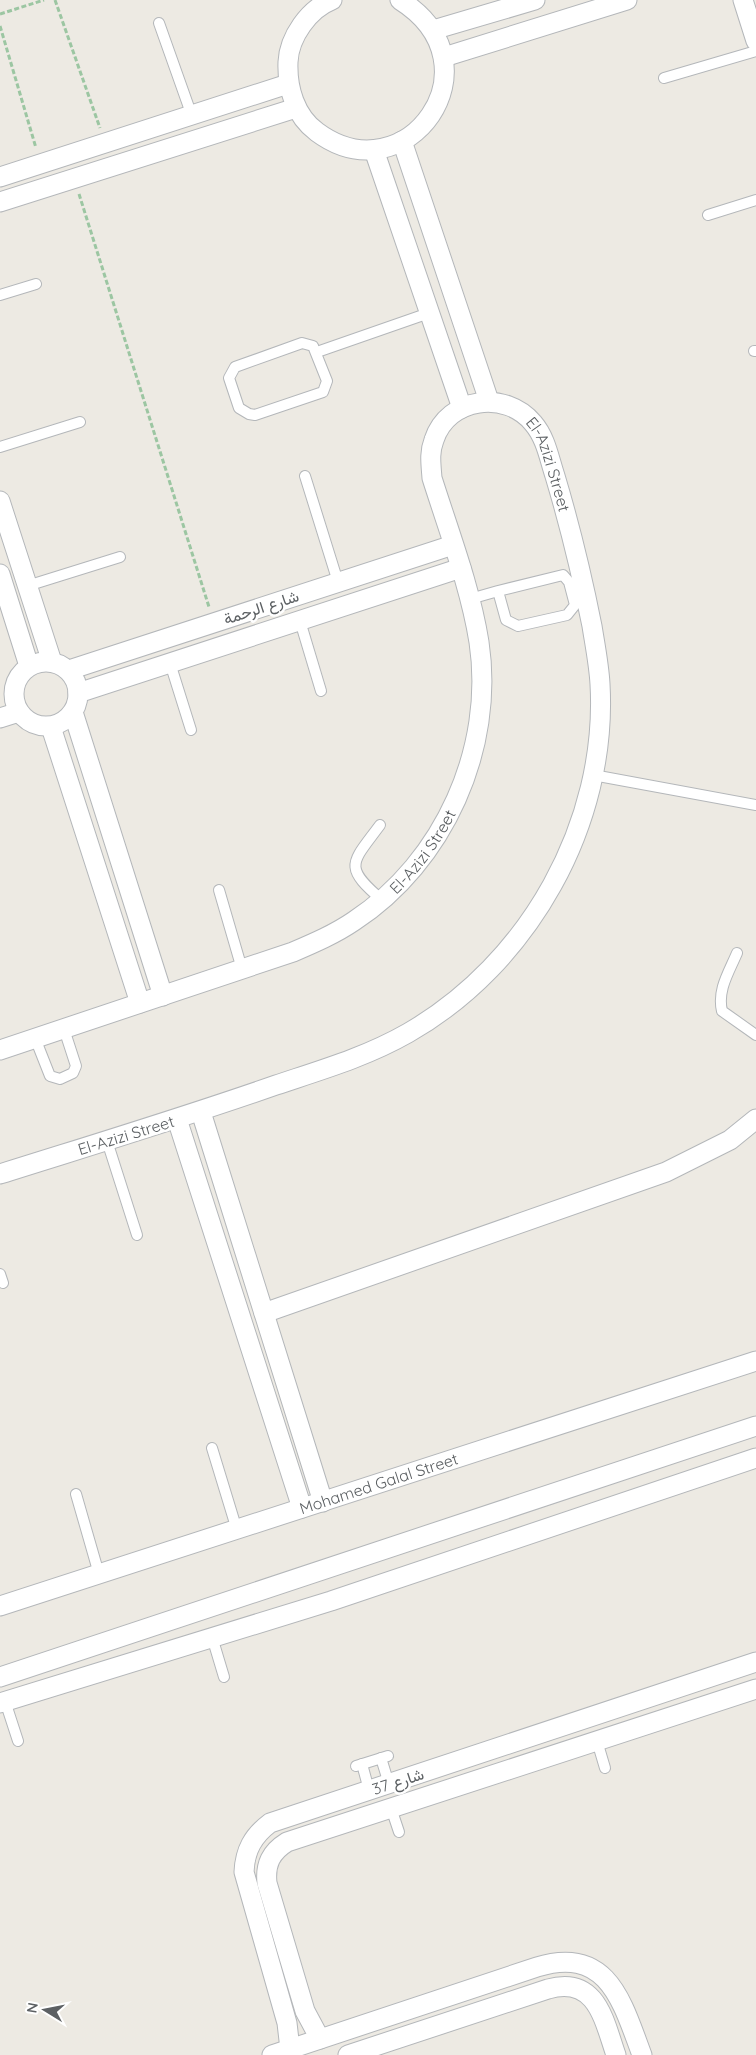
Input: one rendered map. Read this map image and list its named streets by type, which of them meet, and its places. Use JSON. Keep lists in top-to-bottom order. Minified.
{"streets":{"street":["El-Azizi Street","شارع الرحمة","Mohamed Galal Street","شارع 37"]},"crossings":[["El-Azizi Street","شارع الرحمة"]],"north":"left"}
